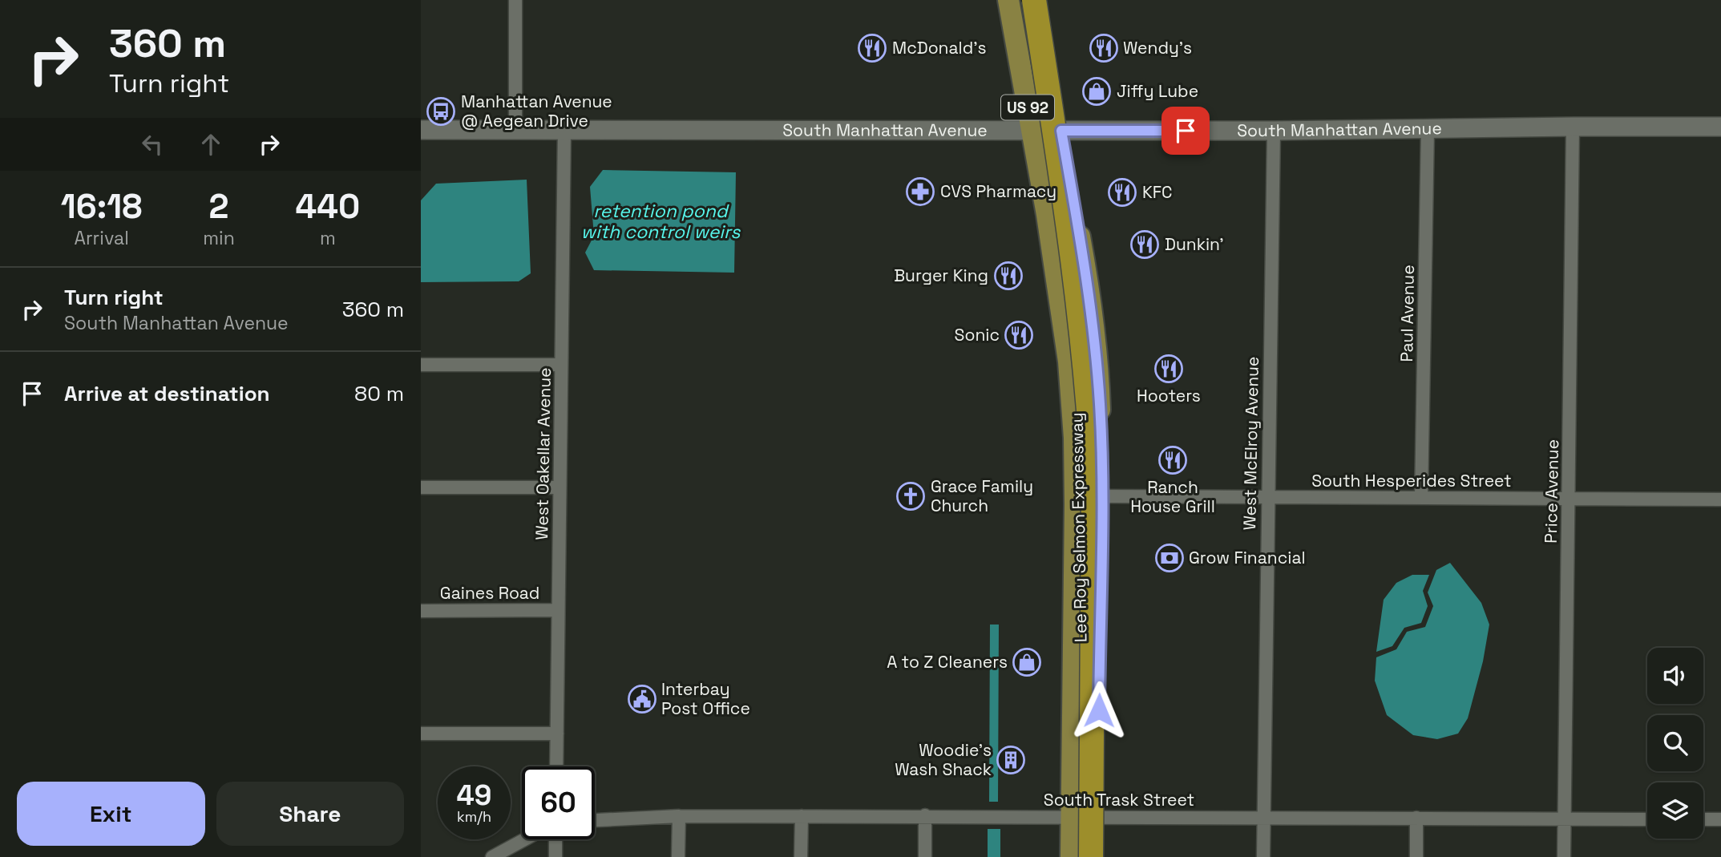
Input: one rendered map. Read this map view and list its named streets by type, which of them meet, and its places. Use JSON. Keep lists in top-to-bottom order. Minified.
{"streets":{"highway":["Lee Roy Selmon Expressway"],"main road":["US 92"],"street":["South Manhattan Avenue","Paul Avenue","West McElroy Avenue","West Oakellar Avenue","South Hesperides Street","Price Avenue","Gaines Road","South Trask Street"]},"crossings":[["US 92","South Manhattan Avenue"],["US 92","South Hesperides Street"],["US 92","Lee Roy Selmon Expressway"],["US 92","South Trask Street"],["South Manhattan Avenue","Paul Avenue"],["South Manhattan Avenue","West McElroy Avenue"],["South Manhattan Avenue","West Oakellar Avenue"],["South Manhattan Avenue","Price Avenue"],["Paul Avenue","South Hesperides Street"],["West McElroy Avenue","South Hesperides Street"],["West McElroy Avenue","South Trask Street"],["West Oakellar Avenue","Gaines Road"],["South Hesperides Street","Price Avenue"],["Price Avenue","South Trask Street"]],"water":["retention pond with control weirs"],"places":{"restaurant":["McDonald's","Wendy's","KFC","Dunkin'","Burger King","Sonic","Hooters","Ranch House Grill"],"shop":["Jiffy Lube","A to Z Cleaners"],"bus stop":["Manhattan Avenue @ Aegean Drive"],"pharmacy":["CVS Pharmacy"],"church":["Grace Family Church"],"bank":["Grow Financial"],"public building":["Interbay Post Office"],"building":["Woodie's Wash Shack"]},"page":{"turn":["360 m","Turn right"],"eta":["16:18","Arrival","2","min","440","m"],"list":[{"name":"Turn right","note":"South Manhattan Avenue","value":"360 m"},{"name":"Arrive at destination","value":"80 m"}],"speed":"49 km/h","limit":"60","buttons":["Exit","Share"]}}
